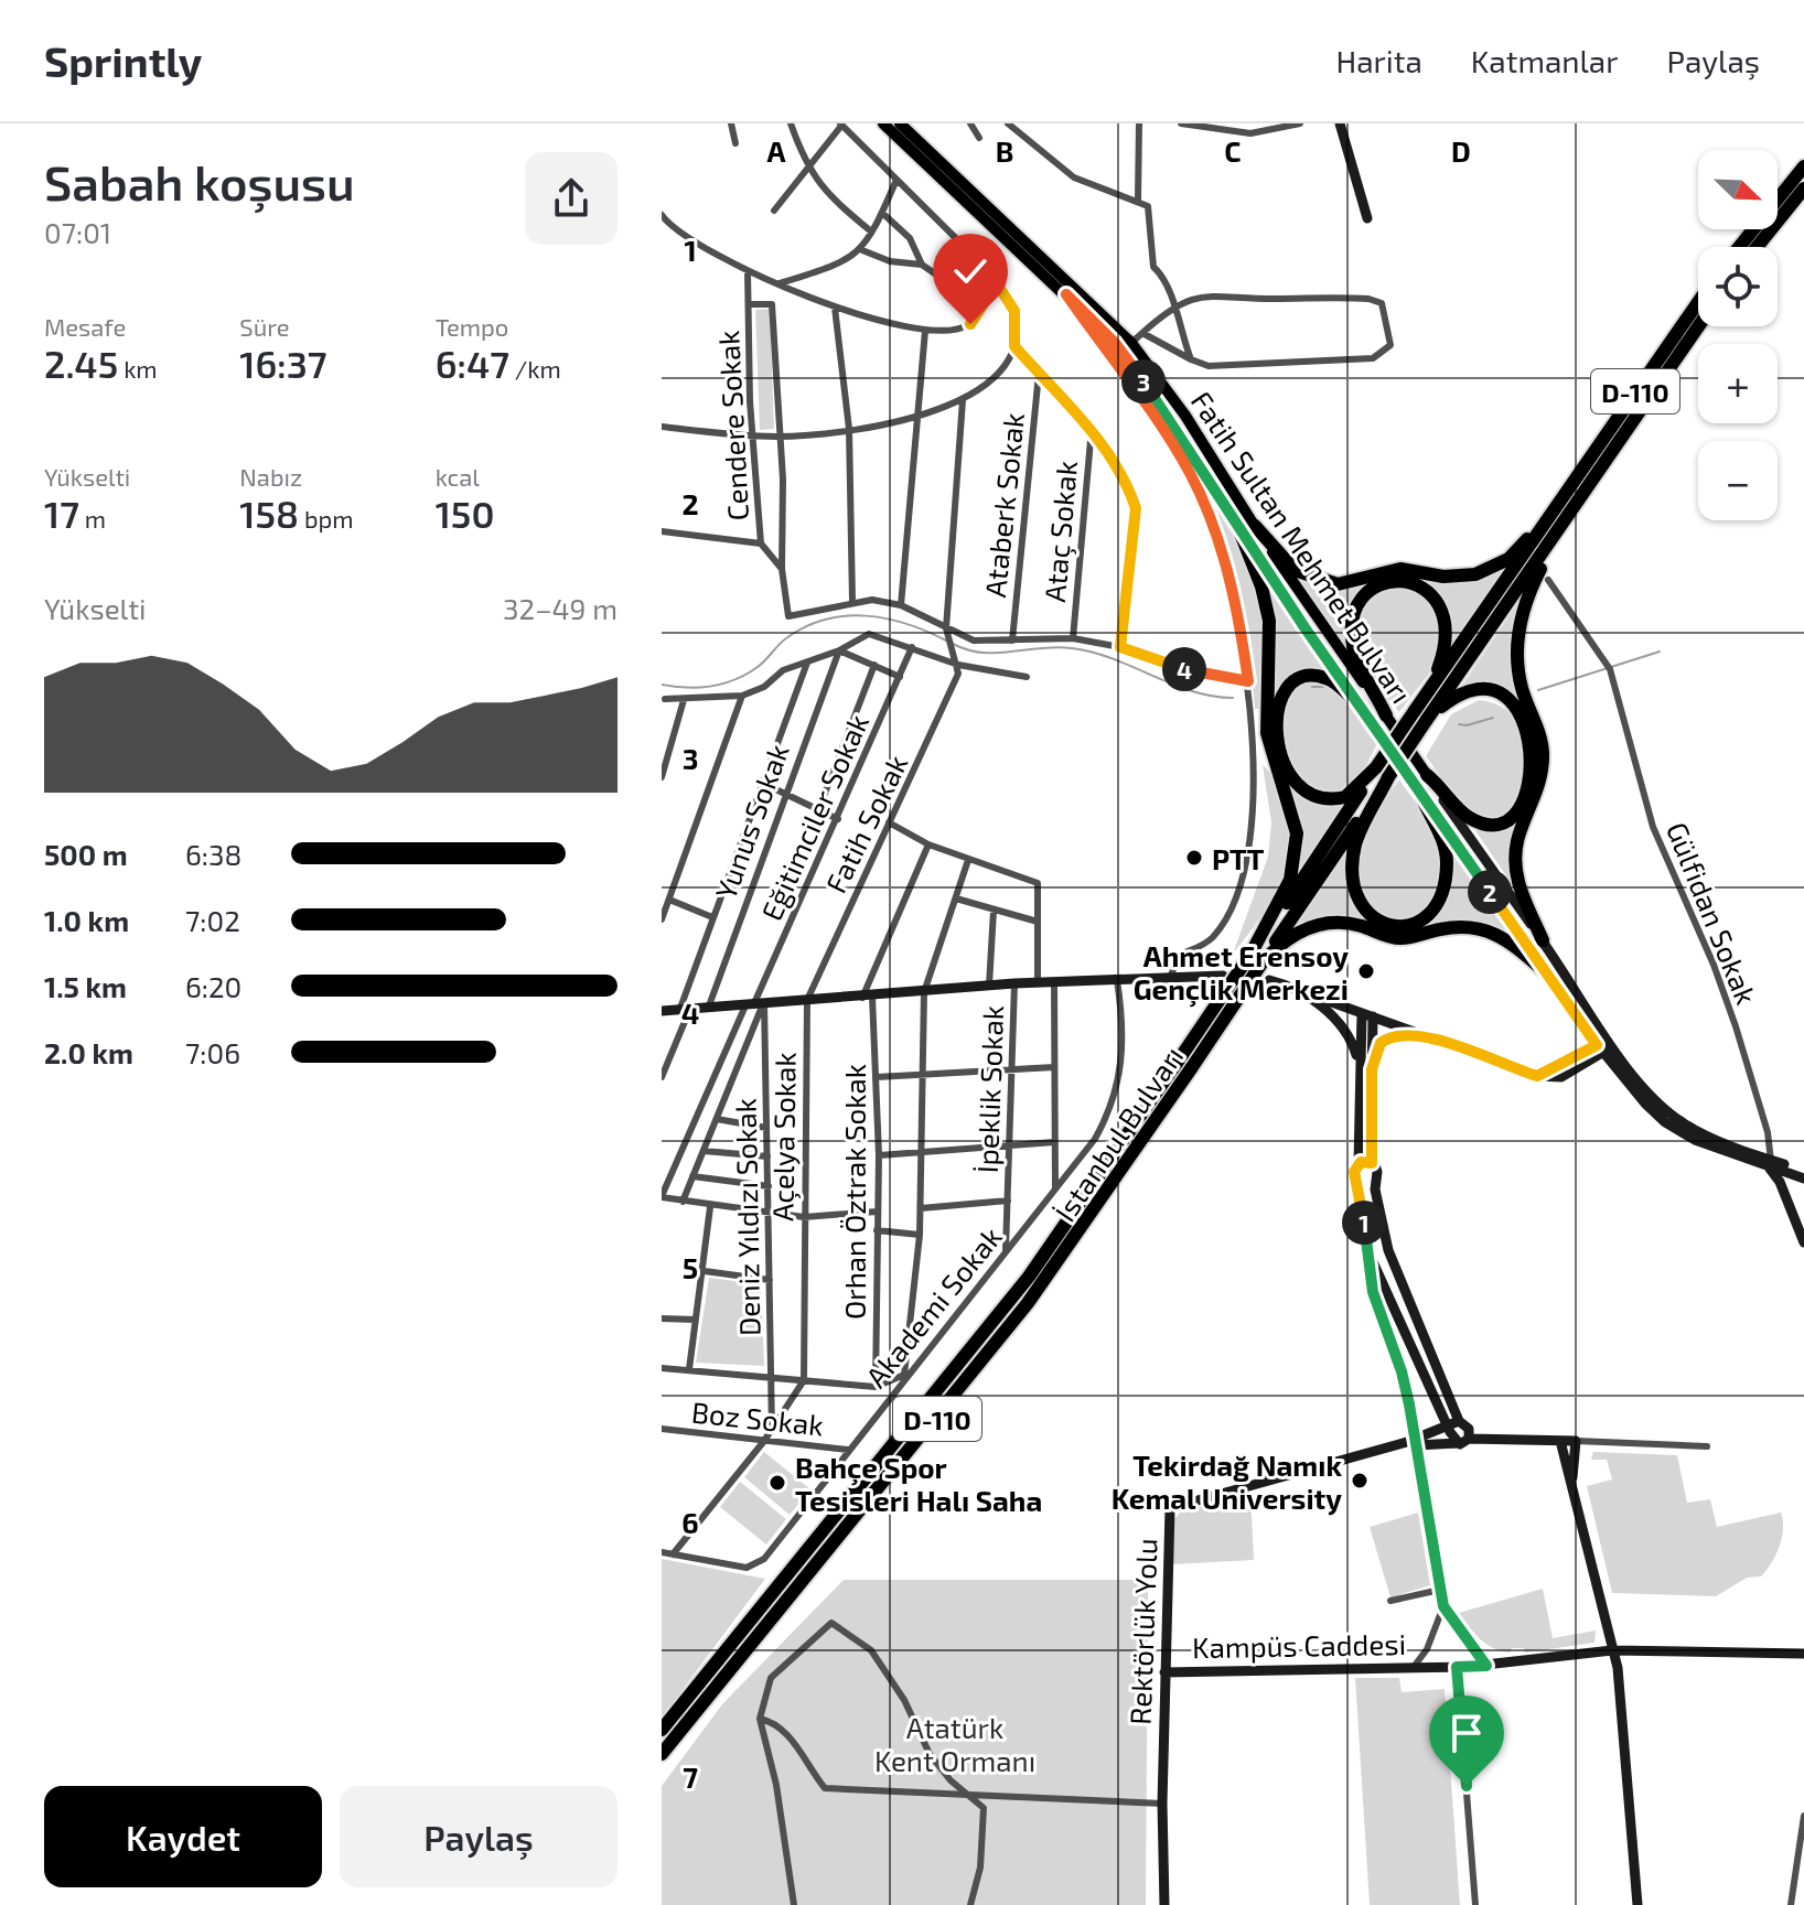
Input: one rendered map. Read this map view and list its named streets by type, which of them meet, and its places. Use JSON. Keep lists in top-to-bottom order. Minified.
{"streets":{"highway":["D-110","İstanbul Bulvarı"],"main road":["Fatih Sultan Mehmet Bulvarı"],"street":["Cendere Sokak","Ataberk Sokak","Ataç Sokak","Eğitimciler Sokak","Yunus Sokak","Fatih Sokak","Gülfidan Sokak","İpeklik Sokak","Açelya Sokak","Orhan Öztrak Sokak","Deniz Yıldızı Sokak","Akademi Sokak","Boz Sokak","Rektörlük Yolu","Kampüs Caddesi"]},"crossings":[["D-110","İstanbul Bulvarı"],["Fatih Sultan Mehmet Bulvarı","Gülfidan Sokak"],["Eğitimciler Sokak","Deniz Yıldızı Sokak"],["Fatih Sokak","Açelya Sokak"],["İpeklik Sokak","Akademi Sokak"],["Akademi Sokak","Boz Sokak"],["Rektörlük Yolu","Kampüs Caddesi"]],"parks":["Atatürk Kent Ormanı"],"places":["PTT","Ahmet Erensoy Gençlik Merkezi","Tekirdağ Namık Kemal University","Bahçe Spor Tesisleri Halı Saha"],"north":"bottom right","page":{"header":"Sprintly","nav":["Harita","Katmanlar","Paylaş"],"heading":["Sabah koşusu","07:01"],"map_buttons":["+","−"],"stats":[["Mesafe","2.45 km"],["Süre","16:37"],["Tempo","6:47 /km"],["Yükselti","17 m"],["Nabız","158 bpm"],["kcal","150"]],"pins":["3","4","2","1"],"chart":["Yükselti","32–49 m"],"list":[{"name":"500 m","note":"6:38"},{"name":"1.0 km","note":"7:02"},{"name":"1.5 km","note":"6:20"},{"name":"2.0 km","note":"7:06"}],"buttons":["Kaydet","Paylaş"]},"grid":{"columns":["A","B","C","D"],"rows":["1","2","3","4","5","6","7"]}}
